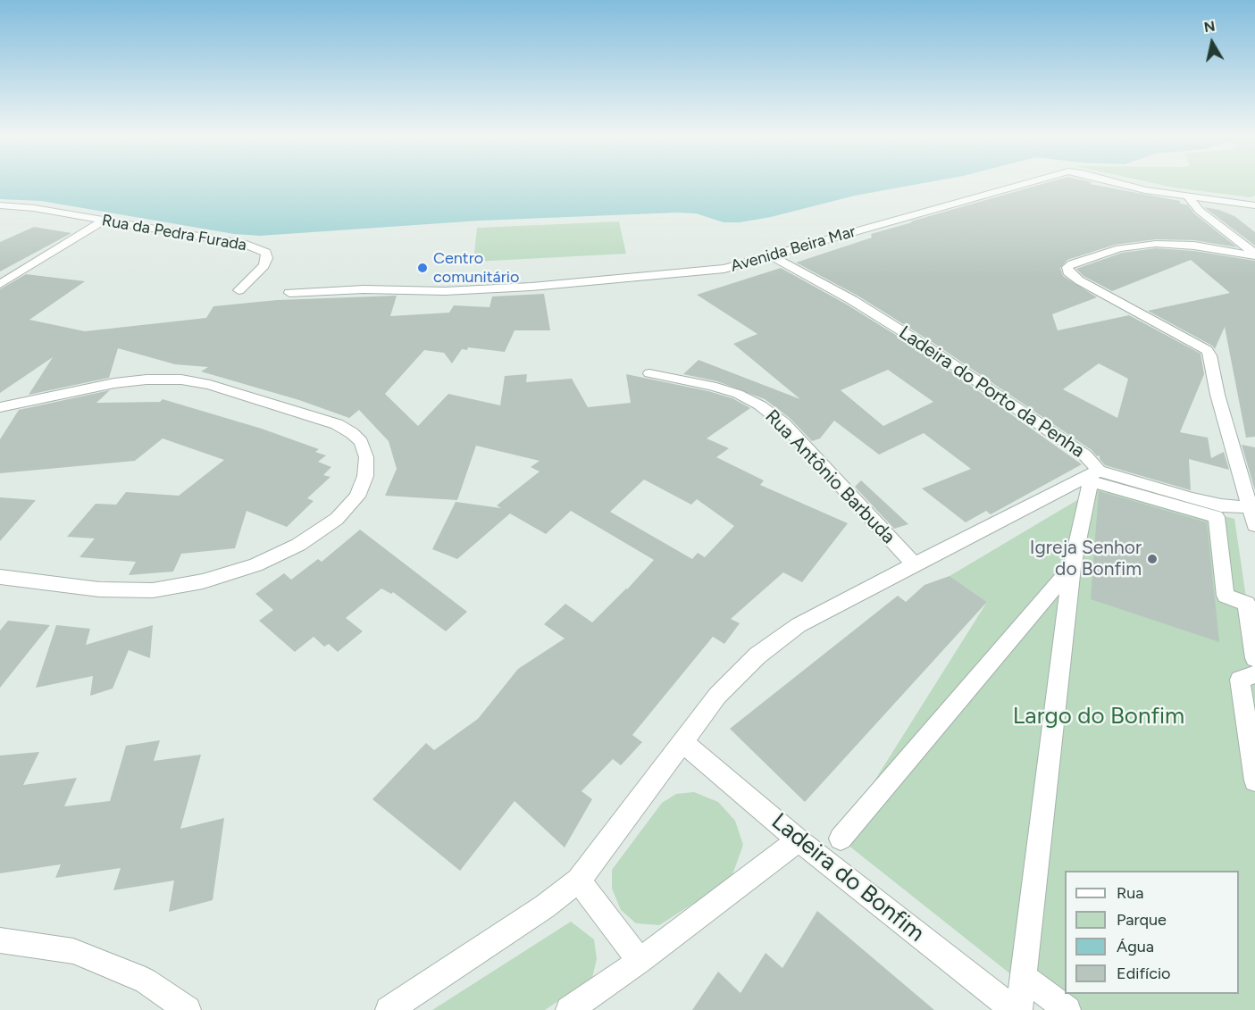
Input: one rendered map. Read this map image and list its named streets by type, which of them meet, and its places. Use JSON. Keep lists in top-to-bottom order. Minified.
{"streets":{"street":["Rua da Pedra Furada","Avenida Beira Mar","Ladeira do Porto da Penha","Rua Antônio Barbuda","Ladeira do Bonfim"]},"crossings":[["Avenida Beira Mar","Ladeira do Porto da Penha"]],"parks":["Largo do Bonfim"],"places":["Centro comunitário","Igreja Senhor do Bonfim"],"legend":["Rua","Parque","Água","Edifício"],"north":"top"}
